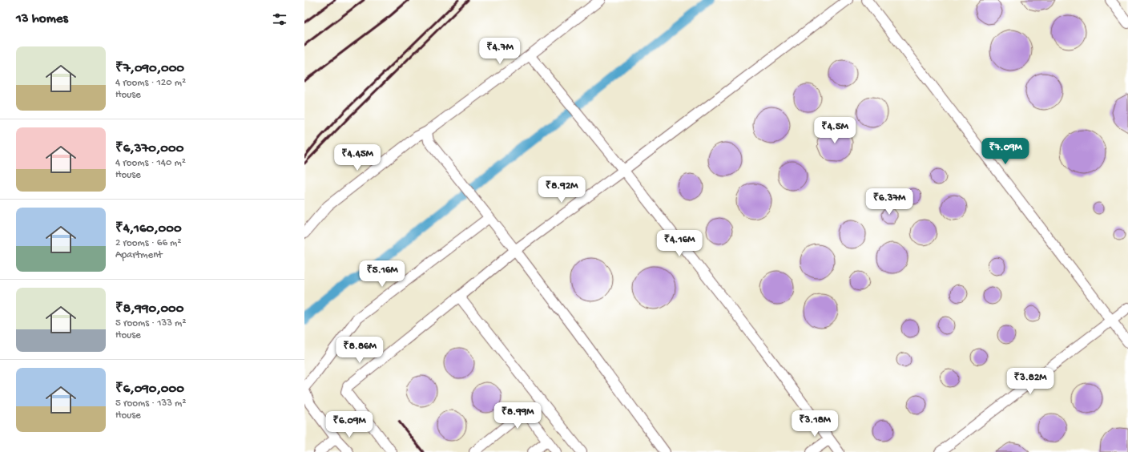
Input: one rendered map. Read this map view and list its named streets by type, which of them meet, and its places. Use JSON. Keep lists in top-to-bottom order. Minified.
{"page":{"heading":"13 homes","price":["₹4.7M","₹4.5M","₹7.09M","₹4.45M","₹8.92M","₹6.37M","₹4.16M","₹5.16M","₹8.86M","₹3.82M","₹8.99M","₹3.18M","₹6.09M"],"list":[{"name":"₹7,090,000","note":"4 rooms · 120 m² · House"},{"name":"₹6,370,000","note":"4 rooms · 140 m² · House"},{"name":"₹4,160,000","note":"2 rooms · 66 m² · Apartment"},{"name":"₹8,990,000","note":"5 rooms · 133 m² · House"},{"name":"₹6,090,000","note":"5 rooms · 133 m² · House"}]}}
